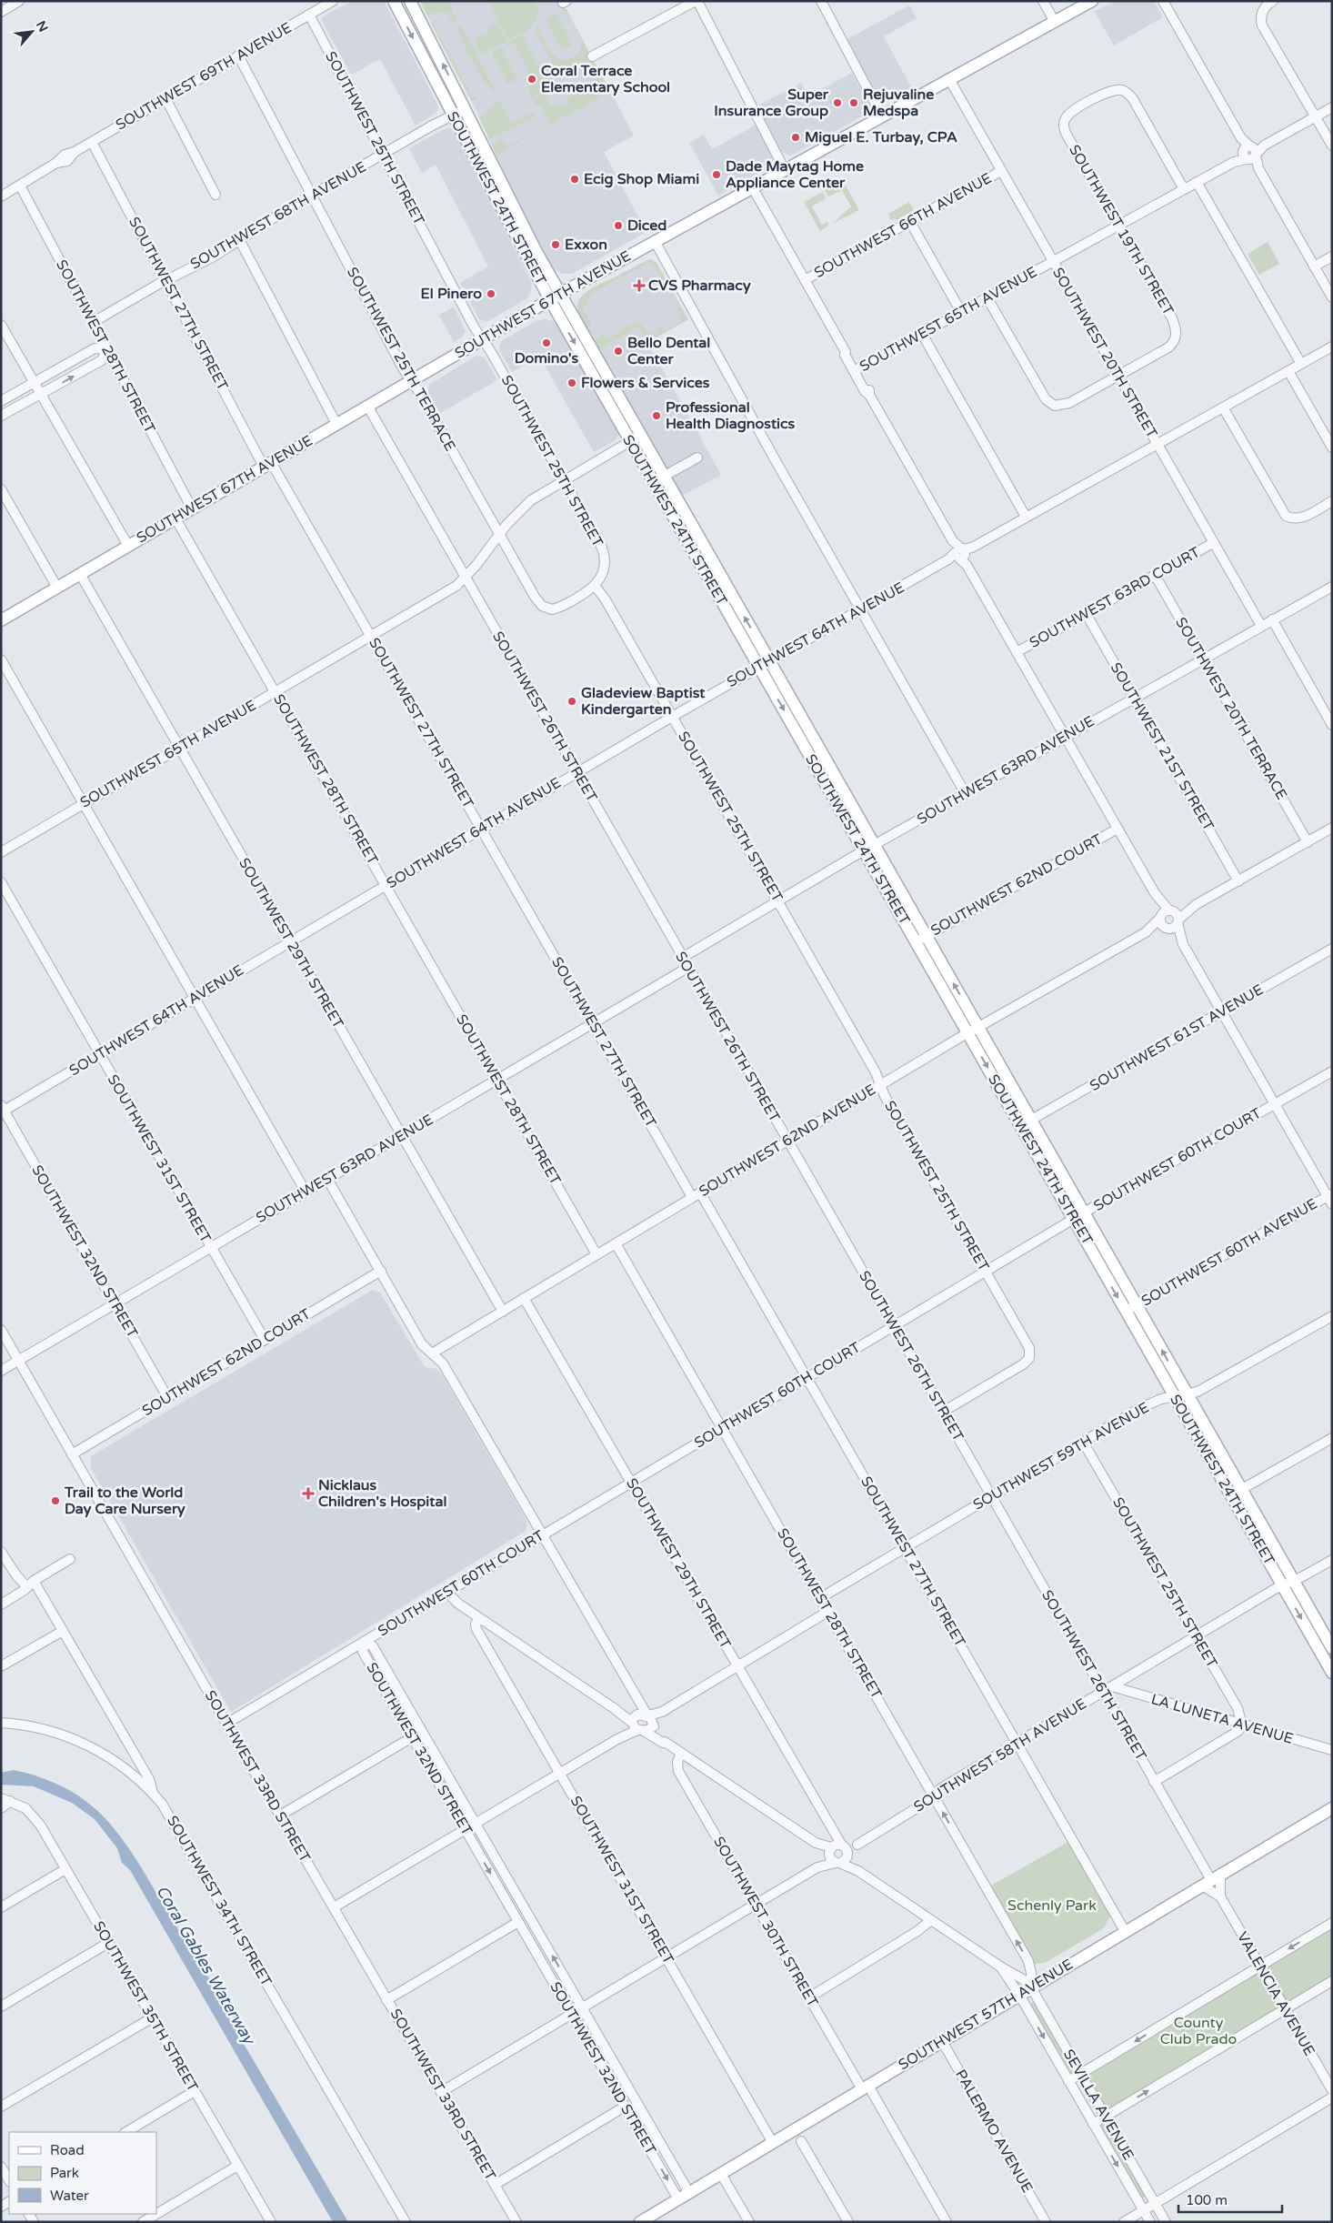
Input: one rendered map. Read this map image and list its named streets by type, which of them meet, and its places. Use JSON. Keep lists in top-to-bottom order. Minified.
{"streets":{"main road":["SOUTHWEST 24TH STREET","SOUTHWEST 67TH AVENUE","SOUTHWEST 57TH AVENUE"],"street":["SOUTHWEST 69TH AVENUE","SOUTHWEST 25TH STREET","SOUTHWEST 68TH AVENUE","SOUTHWEST 66TH AVENUE","SOUTHWEST 19TH STREET","SOUTHWEST 27TH STREET","SOUTHWEST 65TH AVENUE","SOUTHWEST 28TH STREET","SOUTHWEST 20TH STREET","SOUTHWEST 25TH TERRACE","SOUTHWEST 63RD COURT","SOUTHWEST 64TH AVENUE","SOUTHWEST 20TH TERRACE","SOUTHWEST 26TH STREET","SOUTHWEST 21ST STREET","SOUTHWEST 63RD AVENUE","SOUTHWEST 62ND COURT","SOUTHWEST 29TH STREET","SOUTHWEST 61ST AVENUE","SOUTHWEST 62ND AVENUE","SOUTHWEST 31ST STREET","SOUTHWEST 60TH COURT","SOUTHWEST 32ND STREET","SOUTHWEST 60TH AVENUE","SOUTHWEST 59TH AVENUE","LA LUNETA AVENUE","SOUTHWEST 58TH AVENUE","SOUTHWEST 33RD STREET","SOUTHWEST 34TH STREET","SOUTHWEST 30TH STREET","VALENCIA AVENUE","SOUTHWEST 35TH STREET","SEVILLA AVENUE","PALERMO AVENUE"]},"crossings":[["SOUTHWEST 69TH AVENUE","SOUTHWEST 25TH STREET"],["SOUTHWEST 69TH AVENUE","SOUTHWEST 27TH STREET"],["SOUTHWEST 69TH AVENUE","SOUTHWEST 28TH STREET"],["SOUTHWEST 69TH AVENUE","SOUTHWEST 25TH TERRACE"],["SOUTHWEST 25TH STREET","SOUTHWEST 68TH AVENUE"],["SOUTHWEST 25TH STREET","SOUTHWEST 67TH AVENUE"],["SOUTHWEST 25TH STREET","SOUTHWEST 65TH AVENUE"],["SOUTHWEST 25TH STREET","SOUTHWEST 25TH TERRACE"],["SOUTHWEST 25TH STREET","SOUTHWEST 64TH AVENUE"],["SOUTHWEST 25TH STREET","SOUTHWEST 26TH STREET"],["SOUTHWEST 25TH STREET","SOUTHWEST 63RD AVENUE"],["SOUTHWEST 25TH STREET","SOUTHWEST 62ND AVENUE"],["SOUTHWEST 25TH STREET","SOUTHWEST 60TH COURT"],["SOUTHWEST 25TH STREET","SOUTHWEST 59TH AVENUE"],["SOUTHWEST 25TH STREET","LA LUNETA AVENUE"],["SOUTHWEST 25TH STREET","SOUTHWEST 58TH AVENUE"],["SOUTHWEST 24TH STREET","SOUTHWEST 68TH AVENUE"],["SOUTHWEST 24TH STREET","SOUTHWEST 67TH AVENUE"],["SOUTHWEST 24TH STREET","SOUTHWEST 65TH AVENUE"],["SOUTHWEST 24TH STREET","SOUTHWEST 64TH AVENUE"],["SOUTHWEST 24TH STREET","SOUTHWEST 63RD AVENUE"],["SOUTHWEST 24TH STREET","SOUTHWEST 62ND COURT"],["SOUTHWEST 24TH STREET","SOUTHWEST 61ST AVENUE"],["SOUTHWEST 24TH STREET","SOUTHWEST 62ND AVENUE"],["SOUTHWEST 24TH STREET","SOUTHWEST 60TH COURT"],["SOUTHWEST 24TH STREET","SOUTHWEST 60TH AVENUE"],["SOUTHWEST 24TH STREET","SOUTHWEST 59TH AVENUE"],["SOUTHWEST 24TH STREET","SOUTHWEST 58TH AVENUE"],["SOUTHWEST 68TH AVENUE","SOUTHWEST 27TH STREET"],["SOUTHWEST 68TH AVENUE","SOUTHWEST 28TH STREET"],["SOUTHWEST 68TH AVENUE","SOUTHWEST 25TH TERRACE"],["SOUTHWEST 66TH AVENUE","SOUTHWEST 20TH STREET"],["SOUTHWEST 19TH STREET","SOUTHWEST 65TH AVENUE"],["SOUTHWEST 19TH STREET","SOUTHWEST 20TH STREET"],["SOUTHWEST 27TH STREET","SOUTHWEST 67TH AVENUE"],["SOUTHWEST 27TH STREET","SOUTHWEST 65TH AVENUE"],["SOUTHWEST 27TH STREET","SOUTHWEST 64TH AVENUE"],["SOUTHWEST 27TH STREET","SOUTHWEST 63RD AVENUE"],["SOUTHWEST 27TH STREET","SOUTHWEST 62ND AVENUE"],["SOUTHWEST 27TH STREET","SOUTHWEST 60TH COURT"],["SOUTHWEST 27TH STREET","SOUTHWEST 59TH AVENUE"],["SOUTHWEST 27TH STREET","SOUTHWEST 58TH AVENUE"],["SOUTHWEST 27TH STREET","SOUTHWEST 57TH AVENUE"],["SOUTHWEST 67TH AVENUE","SOUTHWEST 28TH STREET"],["SOUTHWEST 67TH AVENUE","SOUTHWEST 20TH STREET"],["SOUTHWEST 67TH AVENUE","SOUTHWEST 25TH TERRACE"],["SOUTHWEST 67TH AVENUE","SOUTHWEST 26TH STREET"],["SOUTHWEST 67TH AVENUE","SOUTHWEST 29TH STREET"],["SOUTHWEST 65TH AVENUE","SOUTHWEST 28TH STREET"],["SOUTHWEST 65TH AVENUE","SOUTHWEST 20TH STREET"],["SOUTHWEST 65TH AVENUE","SOUTHWEST 25TH TERRACE"],["SOUTHWEST 65TH AVENUE","SOUTHWEST 26TH STREET"],["SOUTHWEST 65TH AVENUE","SOUTHWEST 29TH STREET"],["SOUTHWEST 28TH STREET","SOUTHWEST 64TH AVENUE"],["SOUTHWEST 28TH STREET","SOUTHWEST 63RD AVENUE"],["SOUTHWEST 28TH STREET","SOUTHWEST 62ND AVENUE"],["SOUTHWEST 28TH STREET","SOUTHWEST 60TH COURT"],["SOUTHWEST 28TH STREET","SOUTHWEST 59TH AVENUE"],["SOUTHWEST 28TH STREET","SOUTHWEST 58TH AVENUE"],["SOUTHWEST 28TH STREET","SOUTHWEST 57TH AVENUE"],["SOUTHWEST 28TH STREET","SEVILLA AVENUE"],["SOUTHWEST 20TH STREET","SOUTHWEST 63RD COURT"],["SOUTHWEST 20TH STREET","SOUTHWEST 64TH AVENUE"],["SOUTHWEST 20TH STREET","SOUTHWEST 63RD AVENUE"],["SOUTHWEST 63RD COURT","SOUTHWEST 20TH TERRACE"],["SOUTHWEST 63RD COURT","SOUTHWEST 21ST STREET"],["SOUTHWEST 64TH AVENUE","SOUTHWEST 26TH STREET"],["SOUTHWEST 64TH AVENUE","SOUTHWEST 29TH STREET"],["SOUTHWEST 64TH AVENUE","SOUTHWEST 31ST STREET"],["SOUTHWEST 64TH AVENUE","SOUTHWEST 32ND STREET"],["SOUTHWEST 20TH TERRACE","SOUTHWEST 63RD AVENUE"],["SOUTHWEST 20TH TERRACE","SOUTHWEST 62ND AVENUE"],["SOUTHWEST 26TH STREET","SOUTHWEST 63RD AVENUE"],["SOUTHWEST 26TH STREET","SOUTHWEST 62ND AVENUE"],["SOUTHWEST 26TH STREET","SOUTHWEST 60TH COURT"],["SOUTHWEST 26TH STREET","SOUTHWEST 59TH AVENUE"],["SOUTHWEST 26TH STREET","SOUTHWEST 58TH AVENUE"],["SOUTHWEST 26TH STREET","VALENCIA AVENUE"],["SOUTHWEST 26TH STREET","SOUTHWEST 57TH AVENUE"],["SOUTHWEST 21ST STREET","SOUTHWEST 63RD AVENUE"],["SOUTHWEST 21ST STREET","SOUTHWEST 62ND AVENUE"],["SOUTHWEST 63RD AVENUE","SOUTHWEST 29TH STREET"],["SOUTHWEST 63RD AVENUE","SOUTHWEST 31ST STREET"],["SOUTHWEST 63RD AVENUE","SOUTHWEST 32ND STREET"],["SOUTHWEST 63RD AVENUE","SOUTHWEST 33RD STREET"],["SOUTHWEST 62ND COURT","SOUTHWEST 31ST STREET"],["SOUTHWEST 62ND COURT","SOUTHWEST 32ND STREET"],["SOUTHWEST 62ND COURT","SOUTHWEST 33RD STREET"],["SOUTHWEST 29TH STREET","SOUTHWEST 62ND AVENUE"],["SOUTHWEST 29TH STREET","SOUTHWEST 60TH COURT"],["SOUTHWEST 29TH STREET","SOUTHWEST 58TH AVENUE"],["SOUTHWEST 31ST STREET","SOUTHWEST 57TH AVENUE"],["SOUTHWEST 60TH COURT","SOUTHWEST 32ND STREET"],["SOUTHWEST 60TH COURT","SOUTHWEST 33RD STREET"],["SOUTHWEST 32ND STREET","SOUTHWEST 57TH AVENUE"],["LA LUNETA AVENUE","SOUTHWEST 58TH AVENUE"],["SOUTHWEST 30TH STREET","SOUTHWEST 57TH AVENUE"],["VALENCIA AVENUE","SOUTHWEST 57TH AVENUE"],["SOUTHWEST 57TH AVENUE","SEVILLA AVENUE"],["SOUTHWEST 57TH AVENUE","PALERMO AVENUE"]],"water":["Coral Gables Waterway"],"parks":["Schenly Park","County Club Prado"],"places":{"other":["Coral Terrace Elementary School","Super Insurance Group","Rejuvaline Medspa","Miguel E. Turbay, CPA","Dade Maytag Home Appliance Center","Ecig Shop Miami","Diced","Exxon","El Pinero","Domino's","Bello Dental Center","Flowers & Services","Professional Health Diagnostics","Gladeview Baptist Kindergarten","Trail to the World Day Care Nursery"],"health":["CVS Pharmacy","Nicklaus Children's Hospital"]},"legend":["Road","Park","Water"],"scale_bar":"100 m","north":"top right"}
